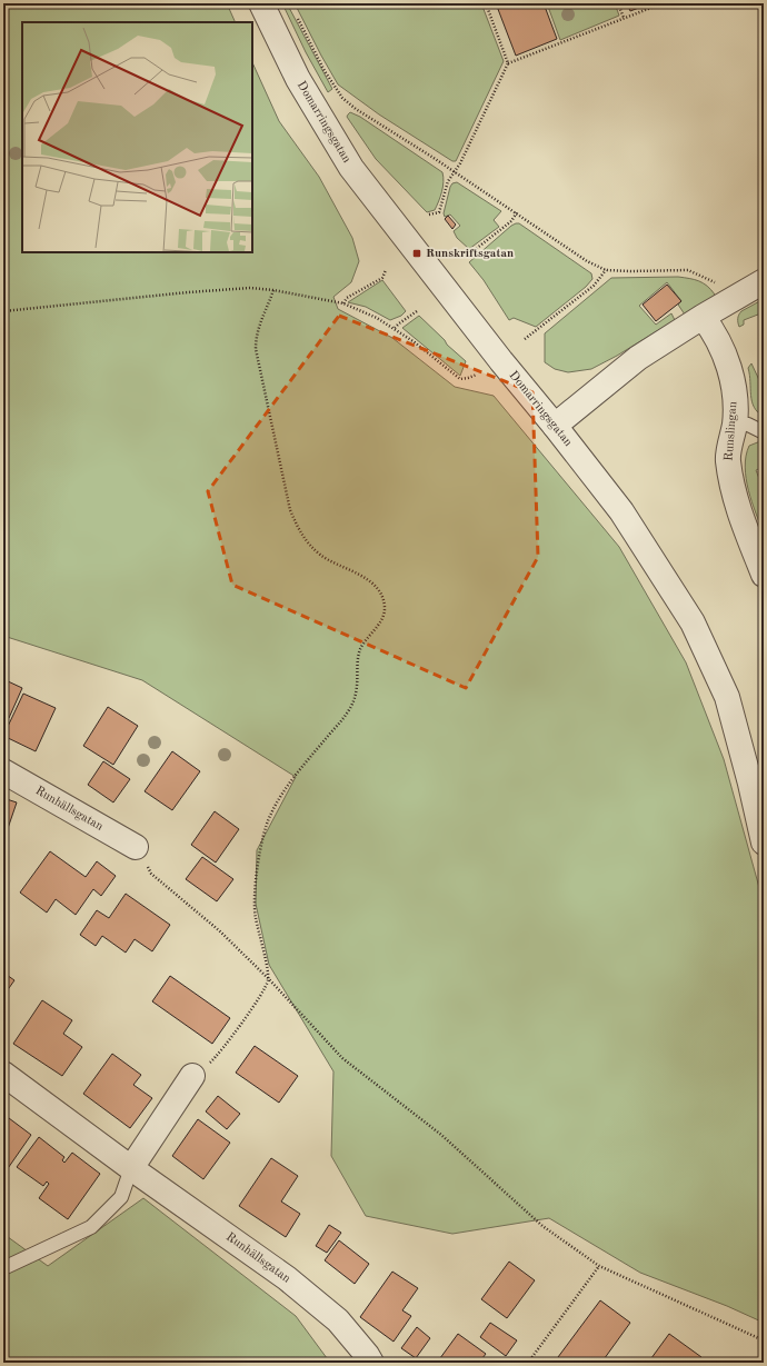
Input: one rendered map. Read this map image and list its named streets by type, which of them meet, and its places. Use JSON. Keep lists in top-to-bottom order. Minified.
{"streets":{"street":["Domarringsgatan","Runslingan","Runhällsgatan"]},"places":{"transit":["Runskriftsgatan"]}}
